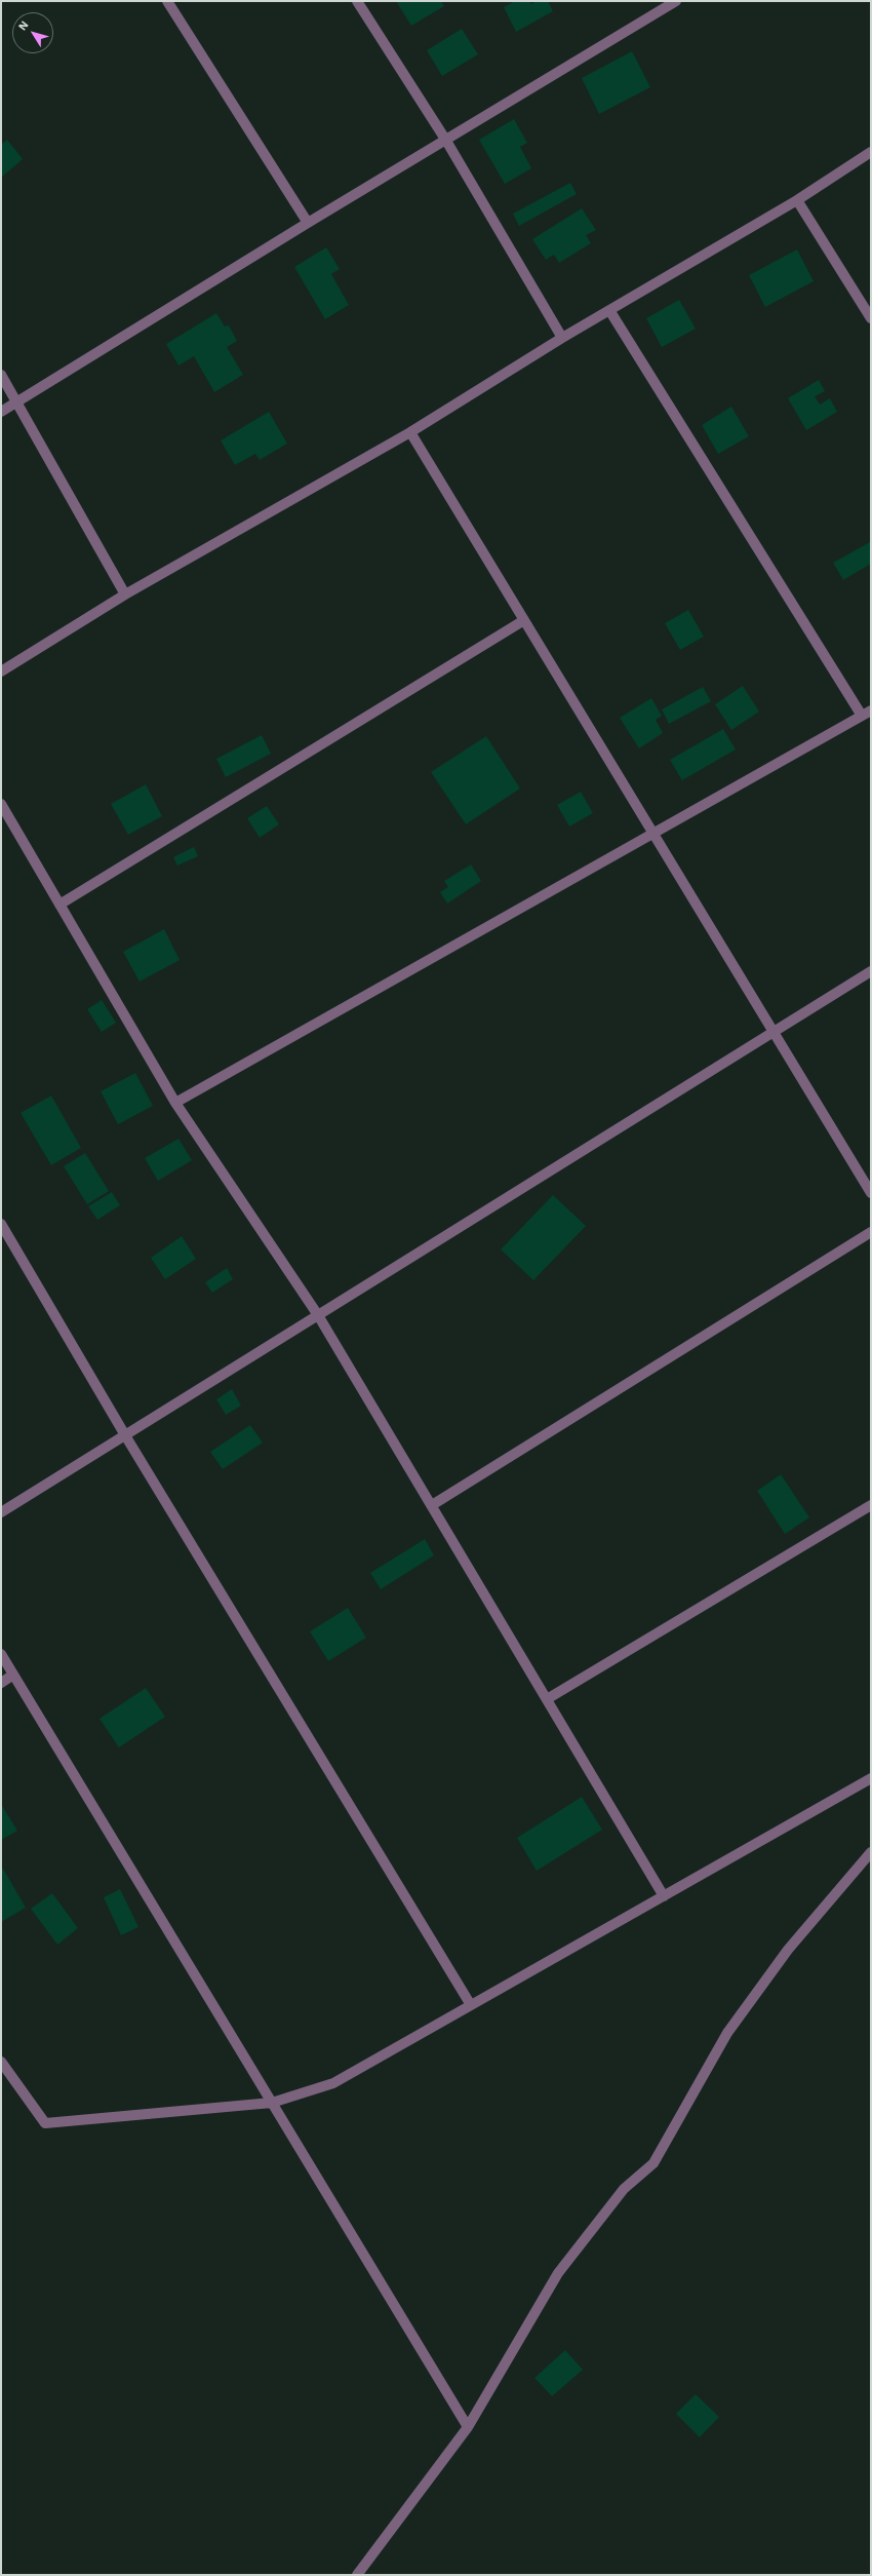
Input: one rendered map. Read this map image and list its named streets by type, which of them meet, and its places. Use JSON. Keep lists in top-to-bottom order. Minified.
{"north":"top left"}
